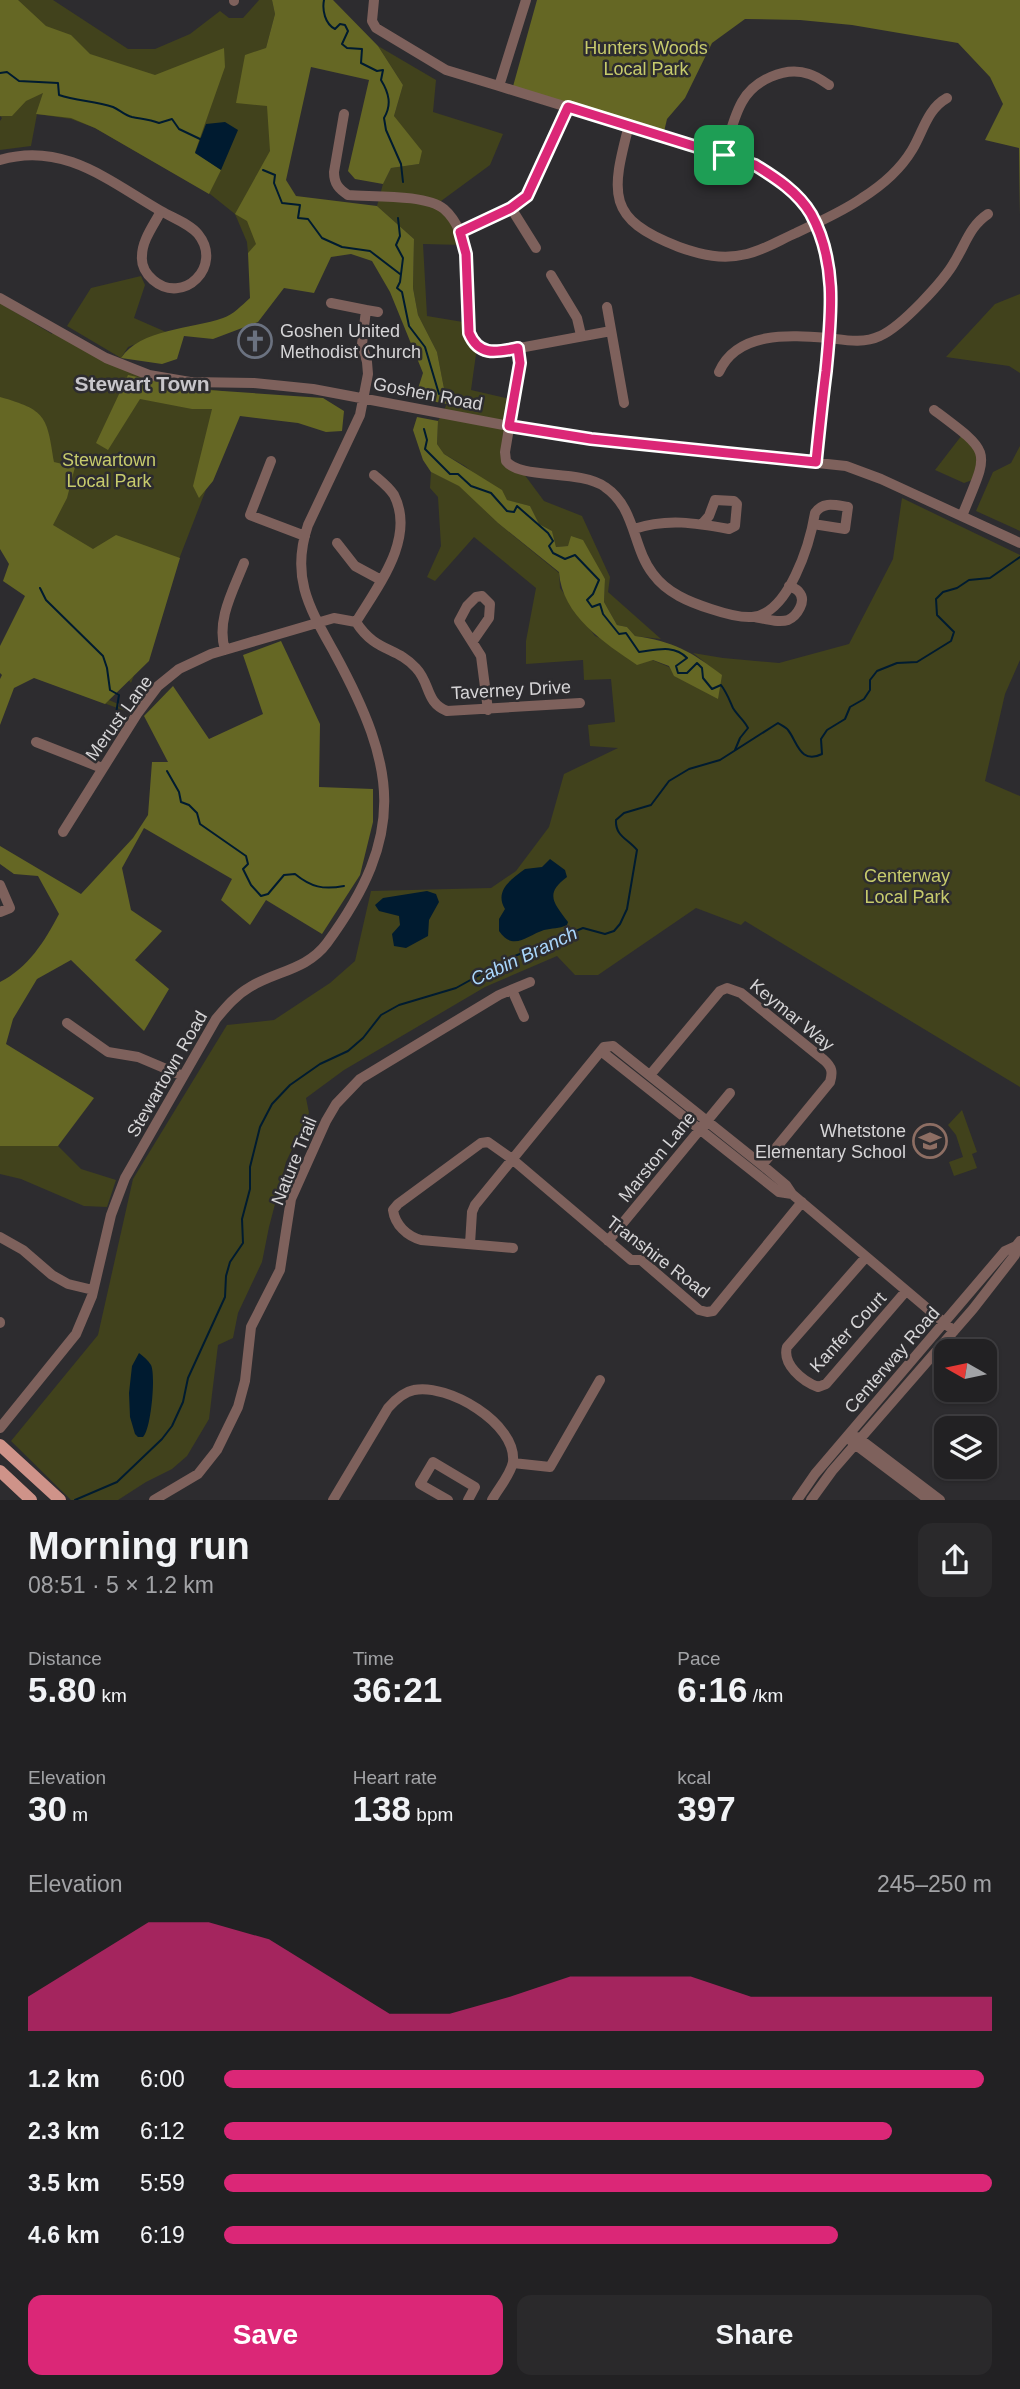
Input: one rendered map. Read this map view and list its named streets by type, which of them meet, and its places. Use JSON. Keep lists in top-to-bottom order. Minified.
{"streets":{"street":["Goshen Road","Taverney Drive","Merust Lane","Keymar Way","Stewartown Road","Marston Lane","Nature Trail","Transhire Road","Kanfer Court","Centerway Road"]},"crossings":[["Goshen Road","Stewartown Road"],["Merust Lane","Stewartown Road"],["Marston Lane","Transhire Road"]],"districts":["Stewart Town"],"water":["Cabin Branch"],"parks":["Hunters Woods Local Park","Stewartown Local Park","Centerway Local Park"],"places":{"church":["Goshen United Methodist Church"],"school or university":["Whetstone Elementary School"]},"north":"left","page":{"heading":["Morning run","08:51 · 5 × 1.2 km"],"stats":[["Distance","5.80 km"],["Time","36:21"],["Pace","6:16 /km"],["Elevation","30 m"],["Heart rate","138 bpm"],["kcal","397"]],"chart":["Elevation","245–250 m"],"list":[{"name":"1.2 km","note":"6:00"},{"name":"2.3 km","note":"6:12"},{"name":"3.5 km","note":"5:59"},{"name":"4.6 km","note":"6:19"}],"buttons":["Save","Share"]}}
